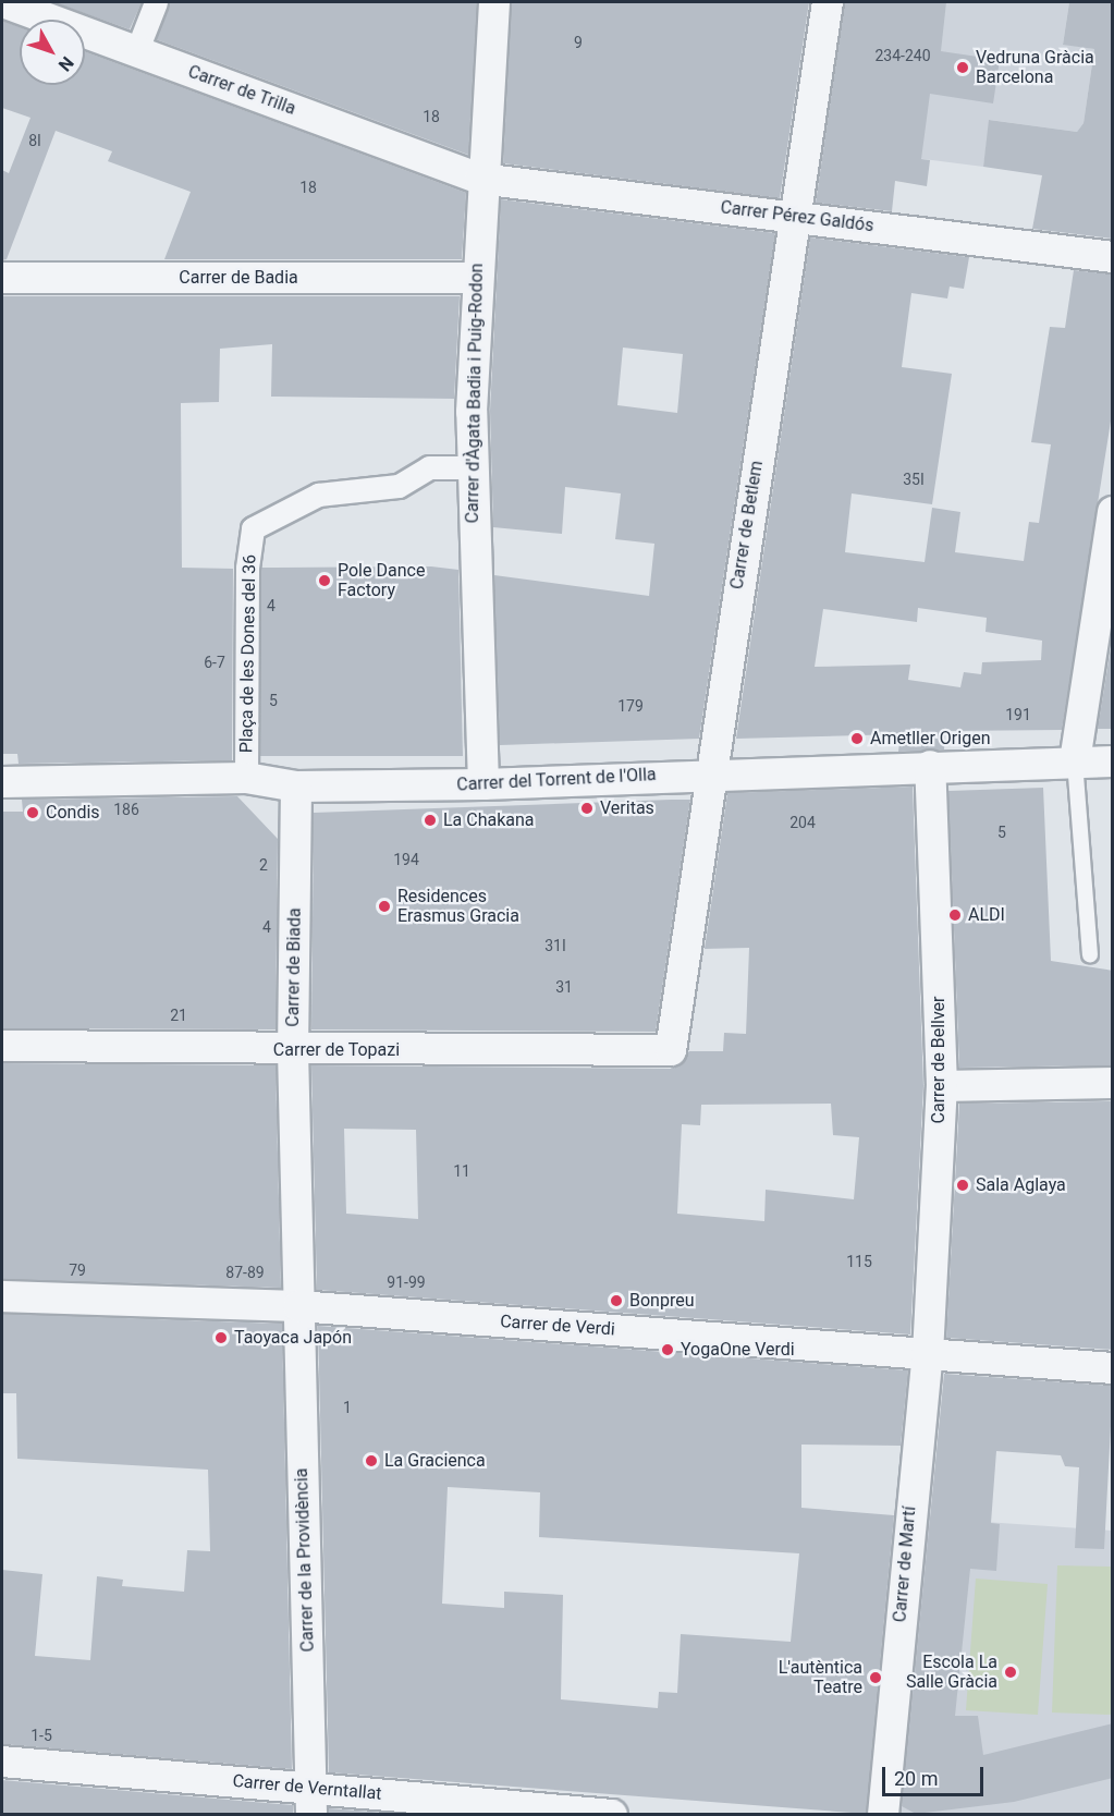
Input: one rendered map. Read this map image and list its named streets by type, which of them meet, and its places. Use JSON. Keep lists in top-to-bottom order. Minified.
{"streets":{"street":["Carrer de Trilla","Carrer Pérez Galdós","Carrer de Badia","Carrer d'Àgata Badia i Puig-Rodon","Carrer de Betlem","Plaça de les Dones del 36","Carrer del Torrent de l'Olla","Carrer de Biada","Carrer de Topazi","Carrer de Bellver","Carrer de Verdi","Carrer de la Providència","Carrer de Martí","Carrer de Verntallat"]},"crossings":[["Carrer de Trilla","Carrer Pérez Galdós"],["Carrer de Trilla","Carrer d'Àgata Badia i Puig-Rodon"],["Carrer Pérez Galdós","Carrer d'Àgata Badia i Puig-Rodon"],["Carrer Pérez Galdós","Carrer de Betlem"],["Carrer de Badia","Carrer d'Àgata Badia i Puig-Rodon"],["Carrer d'Àgata Badia i Puig-Rodon","Plaça de les Dones del 36"],["Carrer d'Àgata Badia i Puig-Rodon","Carrer del Torrent de l'Olla"],["Carrer de Betlem","Carrer del Torrent de l'Olla"],["Carrer de Betlem","Carrer de Topazi"],["Plaça de les Dones del 36","Carrer del Torrent de l'Olla"],["Carrer del Torrent de l'Olla","Carrer de Biada"],["Carrer del Torrent de l'Olla","Carrer de Bellver"],["Carrer de Biada","Carrer de Topazi"],["Carrer de Biada","Carrer de Verdi"],["Carrer de Biada","Carrer de la Providència"],["Carrer de Bellver","Carrer de Verdi"],["Carrer de Bellver","Carrer de Martí"],["Carrer de Verdi","Carrer de la Providència"],["Carrer de Verdi","Carrer de Martí"],["Carrer de la Providència","Carrer de Verntallat"]],"places":["Vedruna Gràcia Barcelona","Pole Dance Factory","Ametller Origen","Veritas","Condis","La Chakana","Residences Erasmus Gracia","ALDI","Sala Aglaya","Bonpreu","Taoyaca Japón","YogaOne Verdi","La Gracienca","Escola La Salle Gràcia","L'autèntica Teatre"],"house_numbers":["9","234-240","18","8I","18","35I","4","6-7","5","179","191","186","204","5","194","2","4","31I","31","21","11","115","79","87-89","91-99","1","1-5"],"scale_bar":"20 m","north":"bottom right"}
